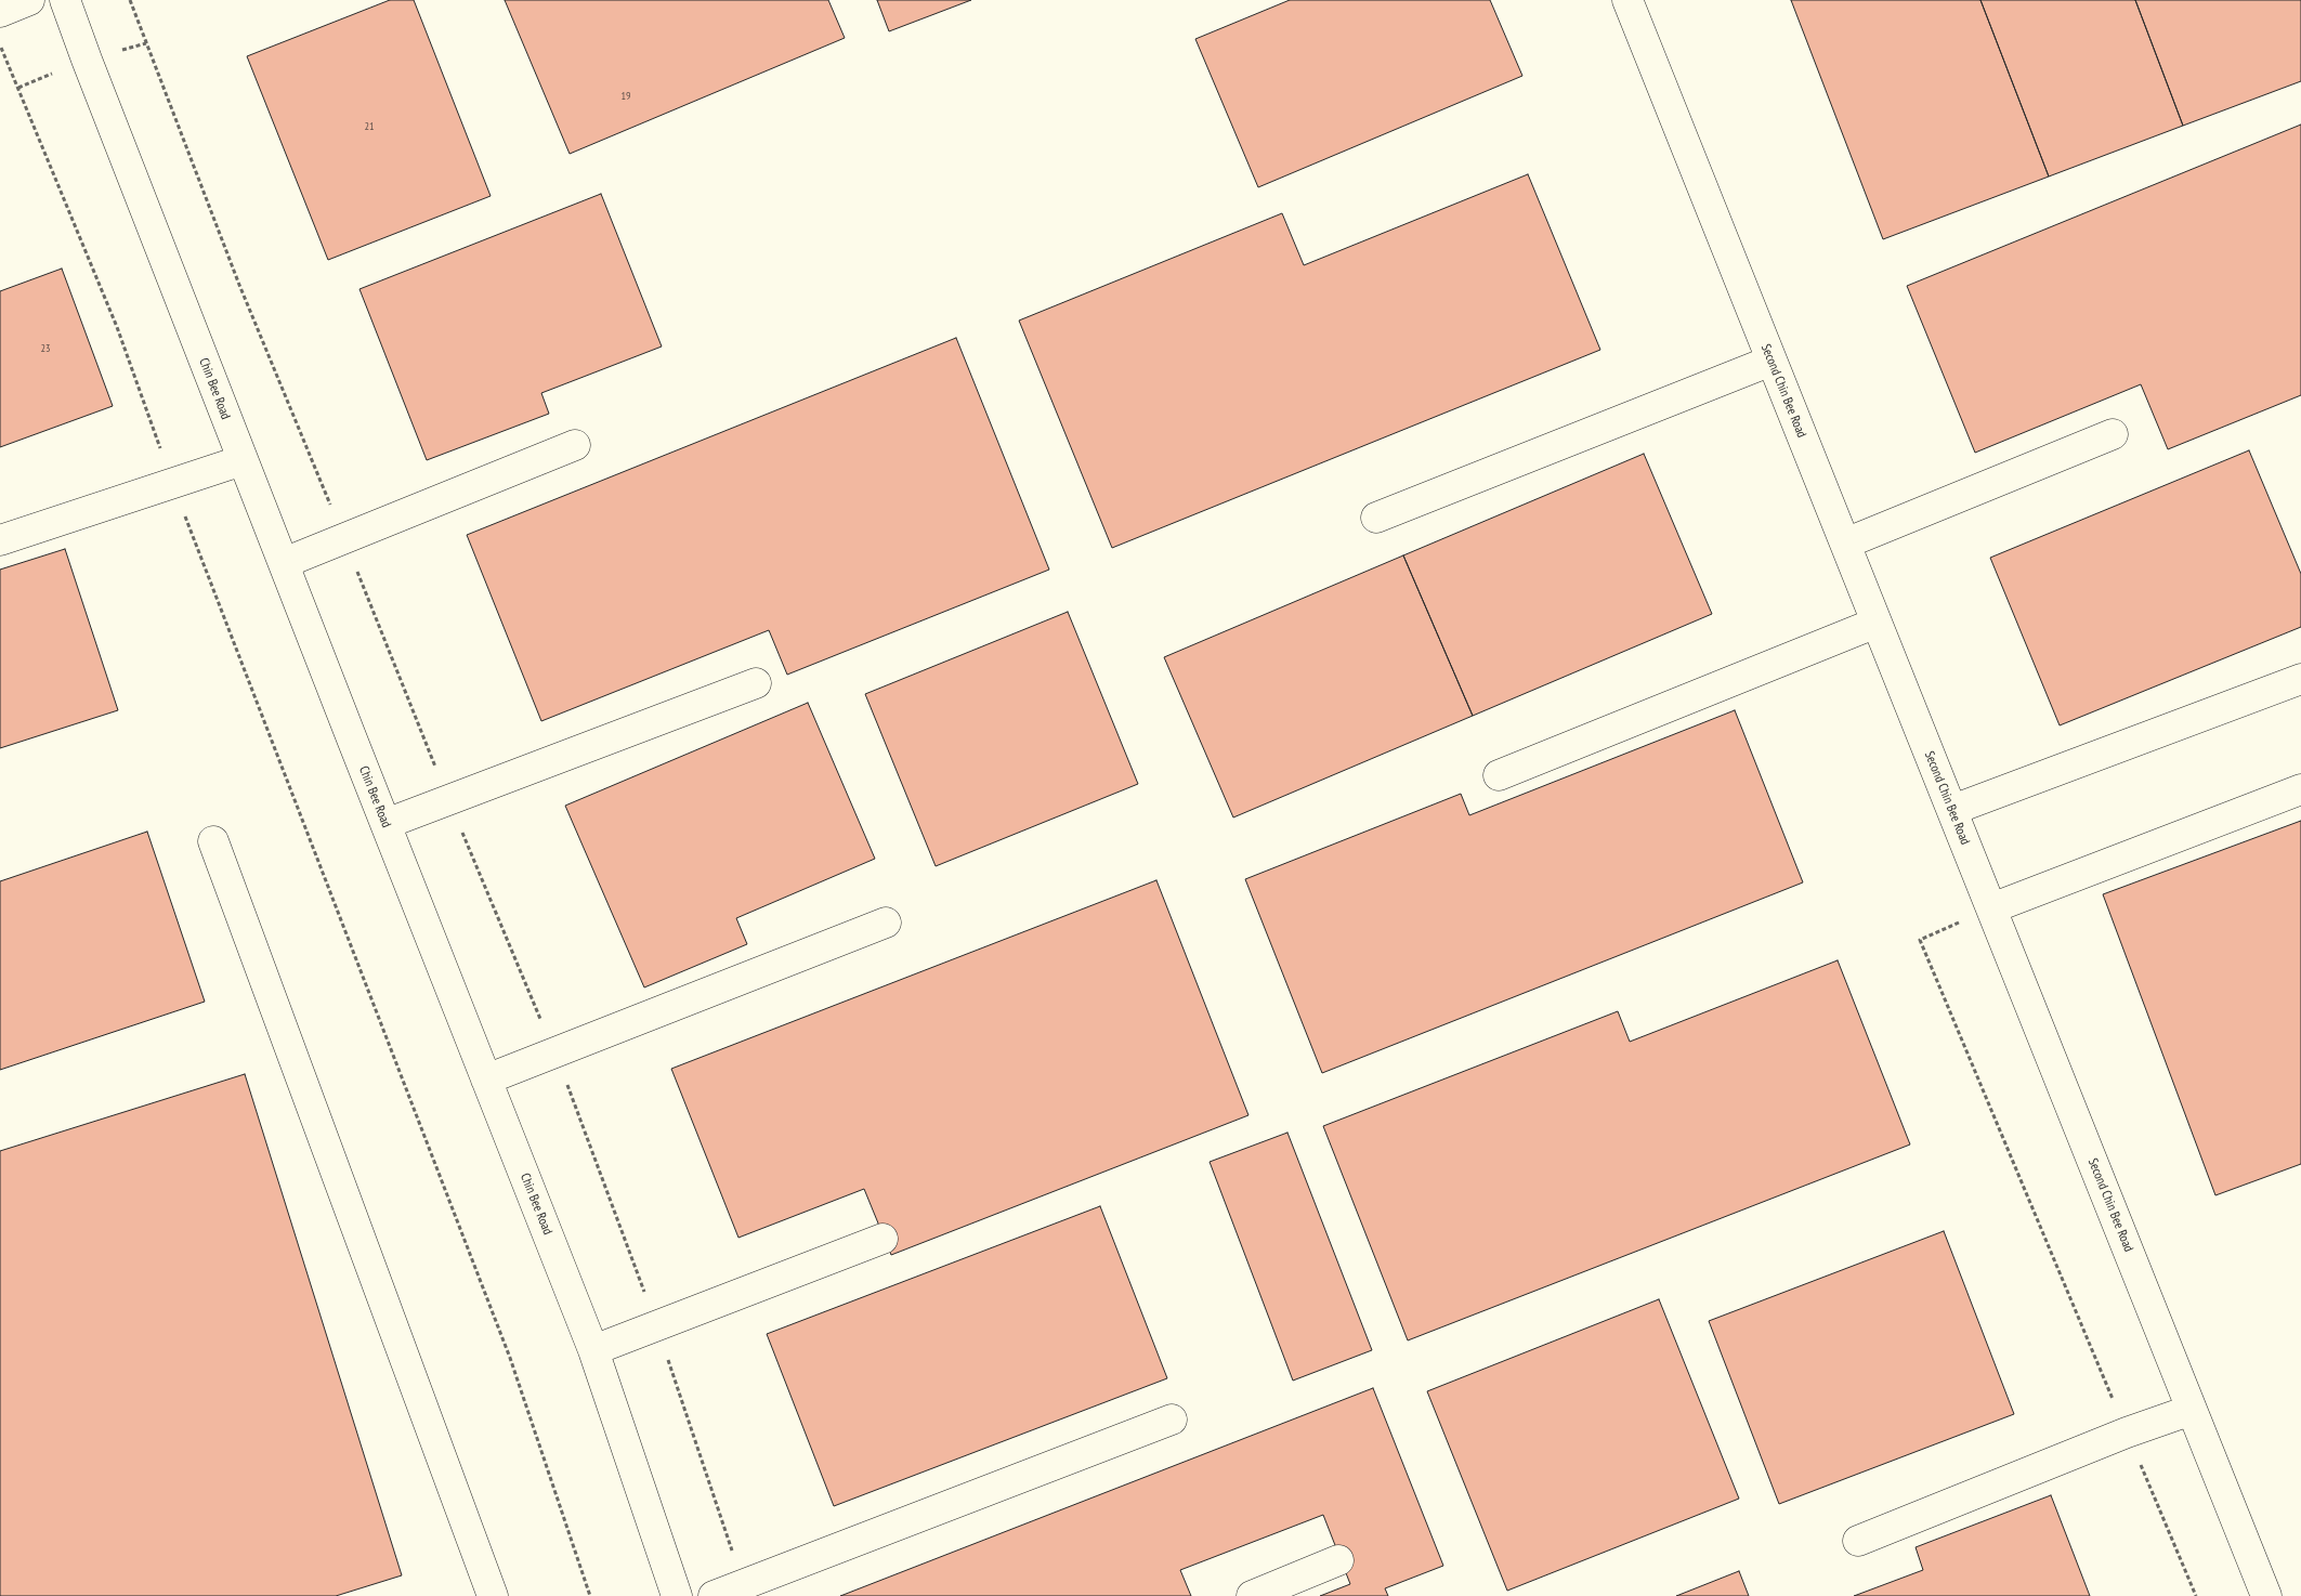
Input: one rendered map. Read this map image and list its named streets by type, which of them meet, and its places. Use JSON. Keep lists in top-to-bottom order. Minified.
{"streets":{"street":["Chin Bee Road","Second Chin Bee Road"]},"house_numbers":["19","21","23"]}
